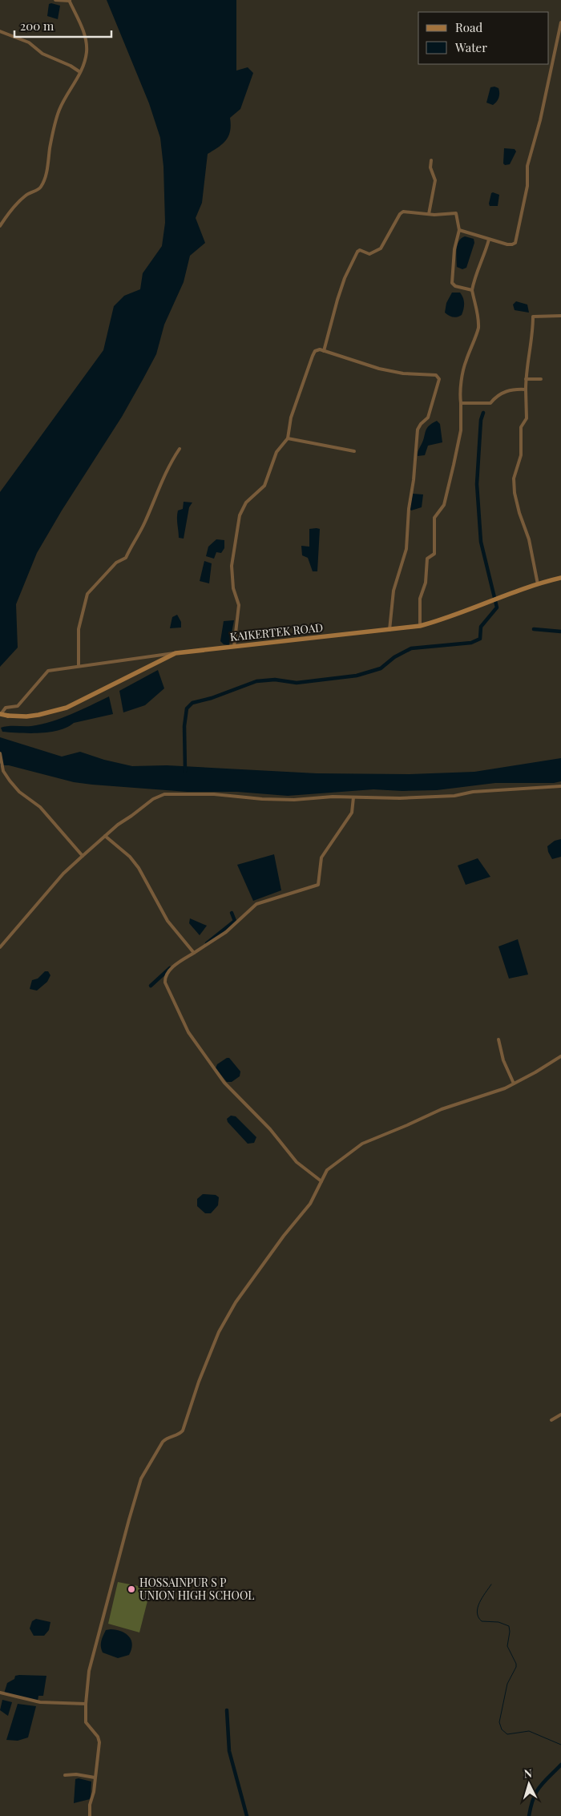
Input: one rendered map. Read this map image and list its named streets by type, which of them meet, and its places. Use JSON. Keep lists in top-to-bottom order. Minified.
{"streets":{"main road":["KAIKERTEK ROAD"]},"places":["HOSSAINPUR S P UNION HIGH SCHOOL"],"legend":["Road","Water"],"scale_bar":"200 m","north":"top"}
